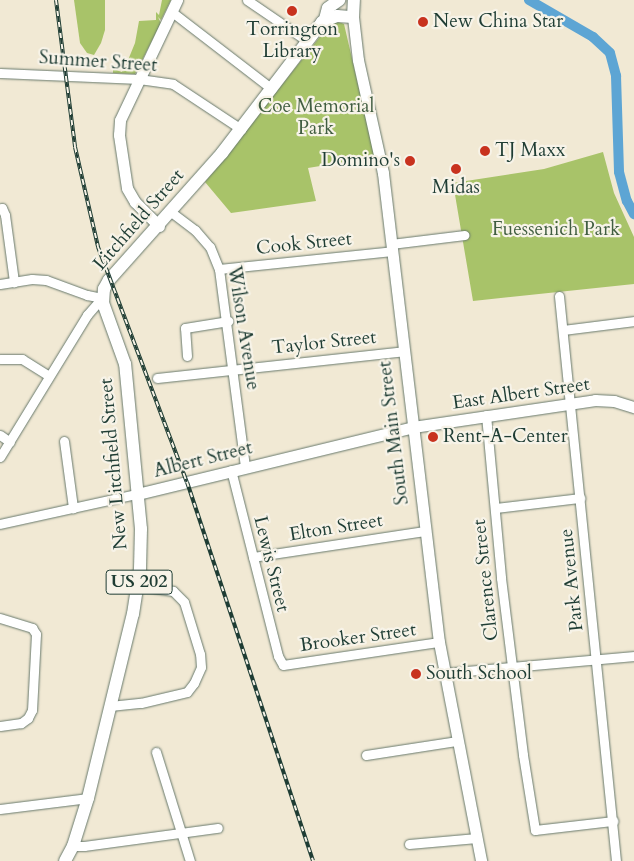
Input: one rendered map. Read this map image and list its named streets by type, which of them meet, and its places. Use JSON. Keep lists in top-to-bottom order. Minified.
{"streets":{"highway":["Litchfield Street","South Main Street","New Litchfield Street","US 202"],"main road":["East Albert Street","Albert Street"],"street":["Summer Street","Cook Street","Wilson Avenue","Taylor Street","Elton Street","Lewis Street","Clarence Street","Park Avenue","Brooker Street"]},"crossings":[["Summer Street","Litchfield Street"],["Litchfield Street","Wilson Avenue"],["Litchfield Street","New Litchfield Street"],["Cook Street","Wilson Avenue"],["Cook Street","South Main Street"],["Wilson Avenue","Taylor Street"],["Wilson Avenue","Albert Street"],["Taylor Street","South Main Street"],["East Albert Street","South Main Street"],["East Albert Street","Albert Street"],["East Albert Street","Clarence Street"],["East Albert Street","Park Avenue"],["South Main Street","Albert Street"],["South Main Street","Elton Street"],["South Main Street","Brooker Street"],["Albert Street","New Litchfield Street"],["Albert Street","Lewis Street"],["Elton Street","Lewis Street"],["Lewis Street","Brooker Street"],["Clarence Street","Park Avenue"]],"parks":["Coe Memorial Park","Fuessenich Park"],"places":["Torrington Library","New China Star","TJ Maxx","Domino's","Midas","Rent-A-Center","South School"]}
